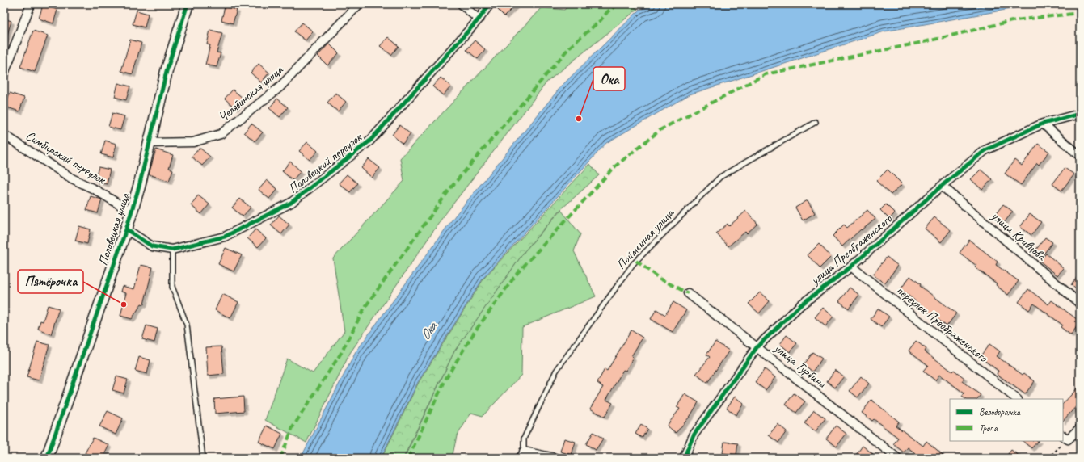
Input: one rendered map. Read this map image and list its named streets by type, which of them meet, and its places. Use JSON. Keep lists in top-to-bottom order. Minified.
{"streets":{"street":["Челябинская улица","Симбирский переулок","Половецкий переулок","Половецкая улица","улица Кривцова","улица Преображенского","переулок Преображенского","улица Турбина"],"lane":["Пойменная улица"]},"crossings":[["Челябинская улица","Половецкая улица"],["Симбирский переулок","Половецкая улица"],["Половецкий переулок","Половецкая улица"],["улица Кривцова","улица Преображенского"],["улица Преображенского","переулок Преображенского"],["улица Преображенского","улица Турбина"]],"water":["Ока"],"places":["Ока","Пятёрочка"],"legend":["Велодорожка","Тропа"]}
